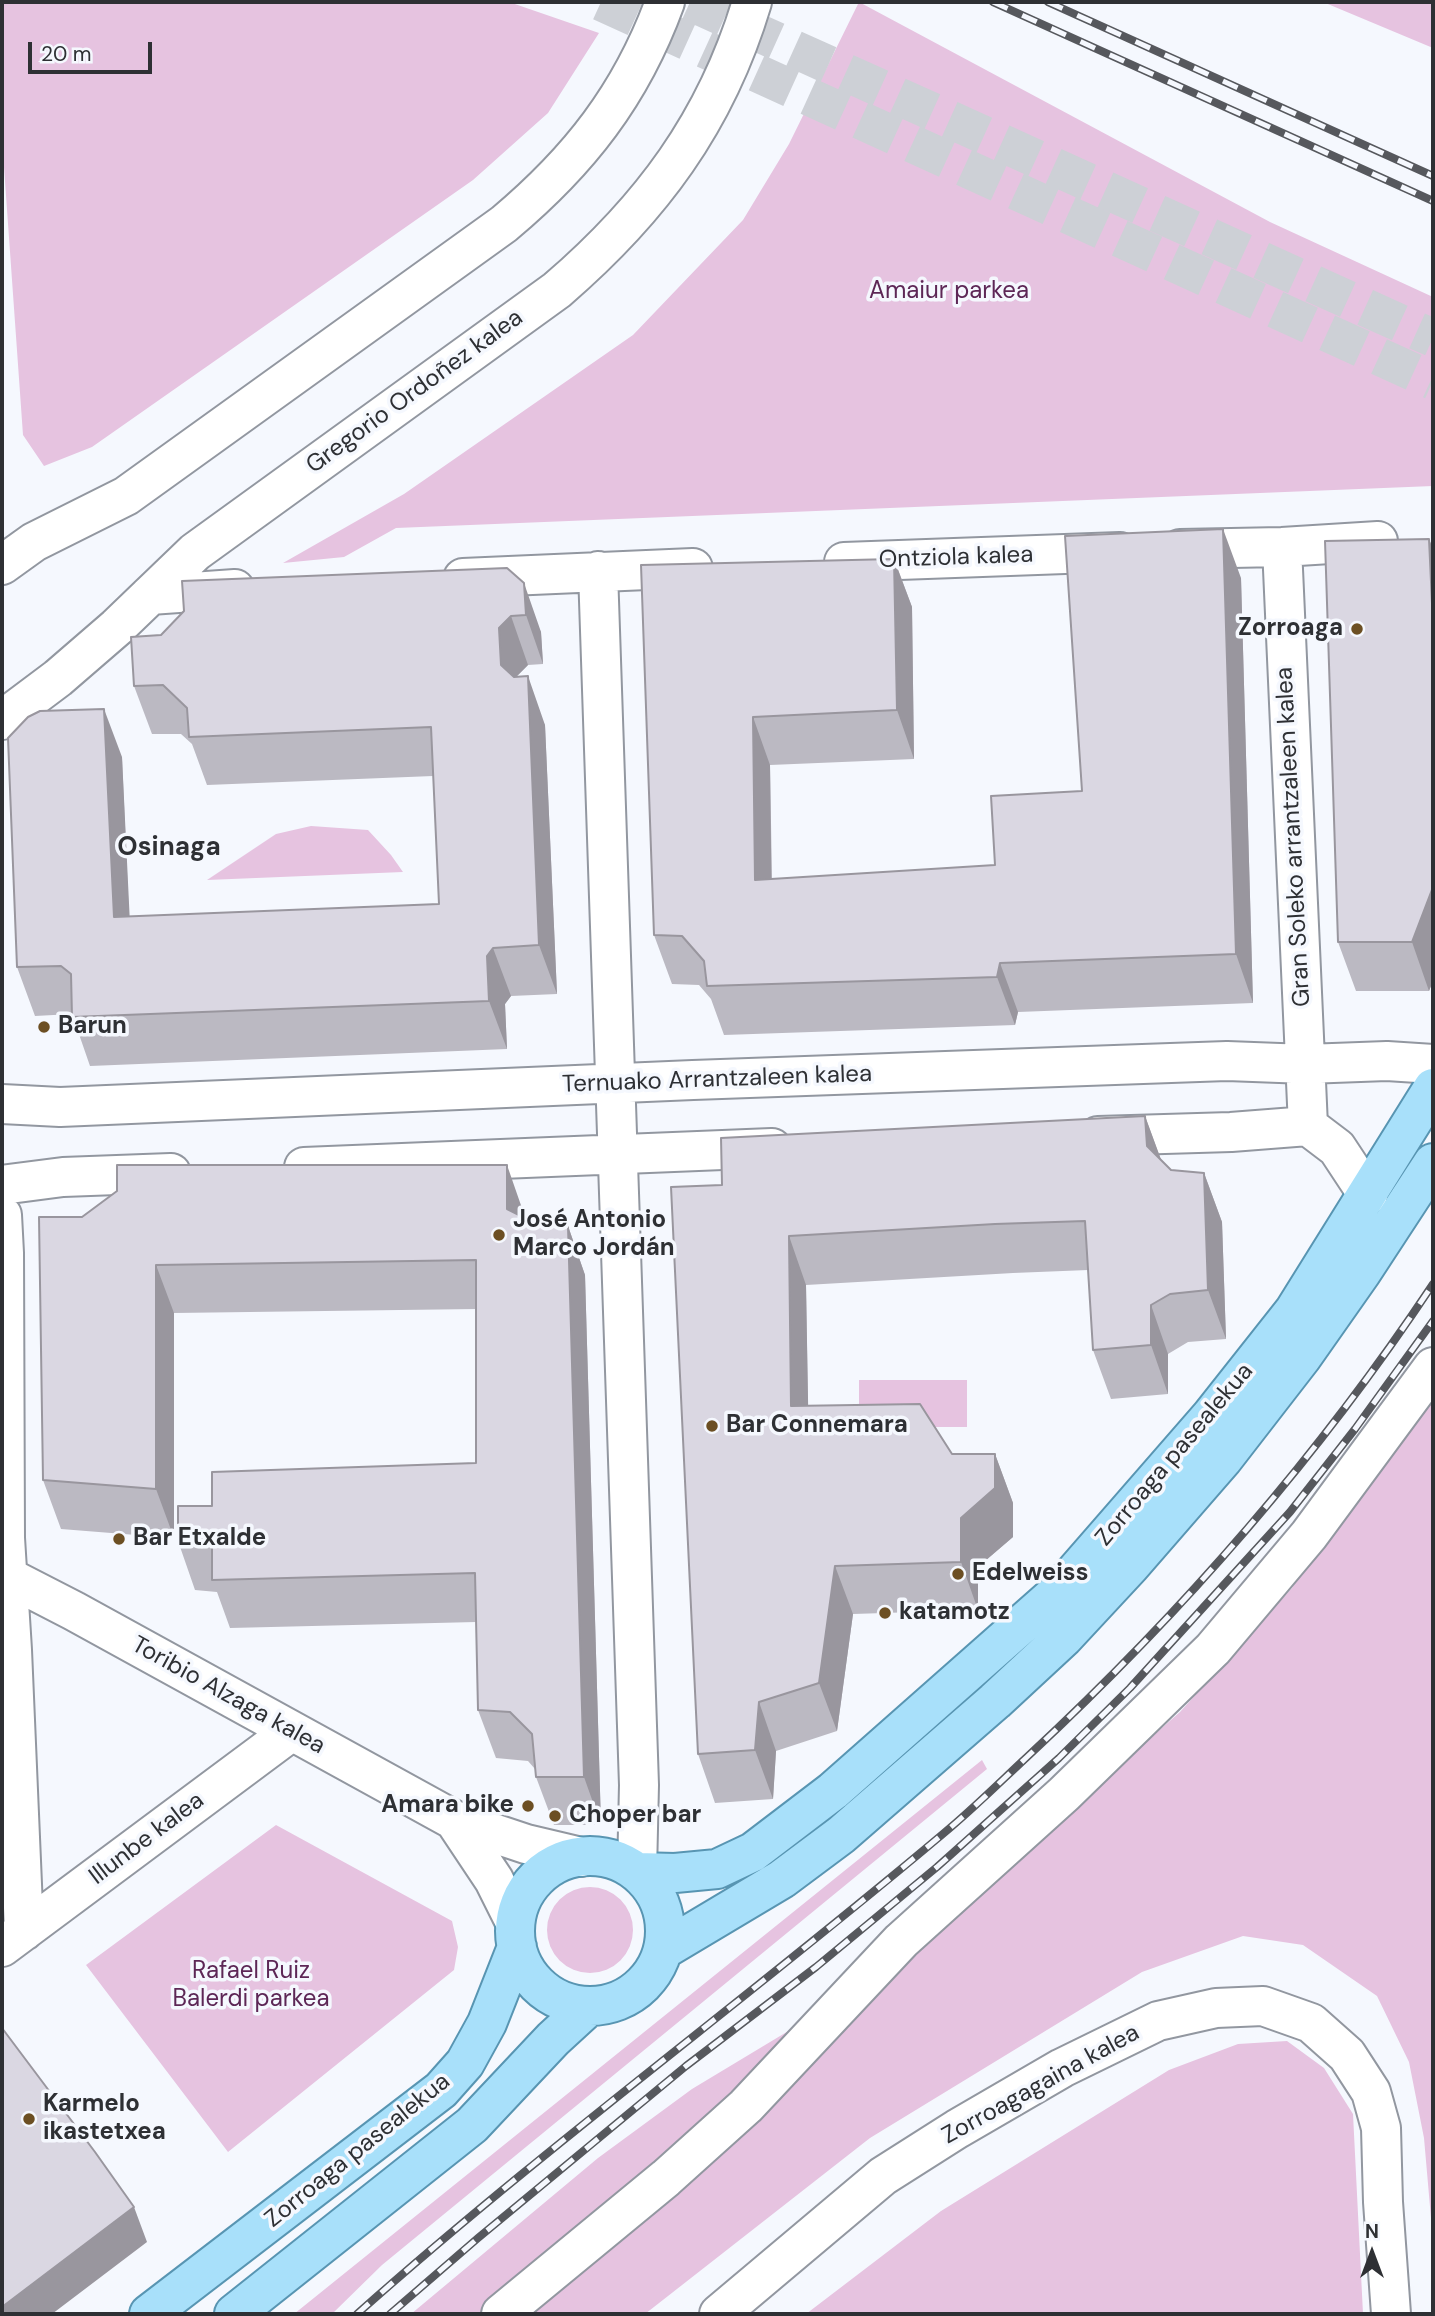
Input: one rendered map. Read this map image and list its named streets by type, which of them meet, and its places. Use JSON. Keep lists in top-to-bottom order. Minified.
{"streets":{"main road":["Zorroaga pasealekua"],"street":["Gregorio Ordoñez kalea","Ontziola kalea","Gran Soleko arrantzaleen kalea","Ternuako Arrantzaleen kalea","Toribio Alzaga kalea","Illunbe kalea","Zorroagagaina kalea"]},"crossings":[["Ontziola kalea","Gran Soleko arrantzaleen kalea"],["Gran Soleko arrantzaleen kalea","Ternuako Arrantzaleen kalea"],["Zorroaga pasealekua","Toribio Alzaga kalea"],["Toribio Alzaga kalea","Illunbe kalea"]],"districts":["Osinaga"],"parks":["Amaiur parkea","Rafael Ruiz Balerdi parkea"],"places":["Zorroaga","Barun","José Antonio Marco Jordán","Bar Connemara","Bar Etxalde","Edelweiss","katamotz","Amara bike","Choper bar","Karmelo ikastetxea"],"scale_bar":"20 m","north":"top"}
